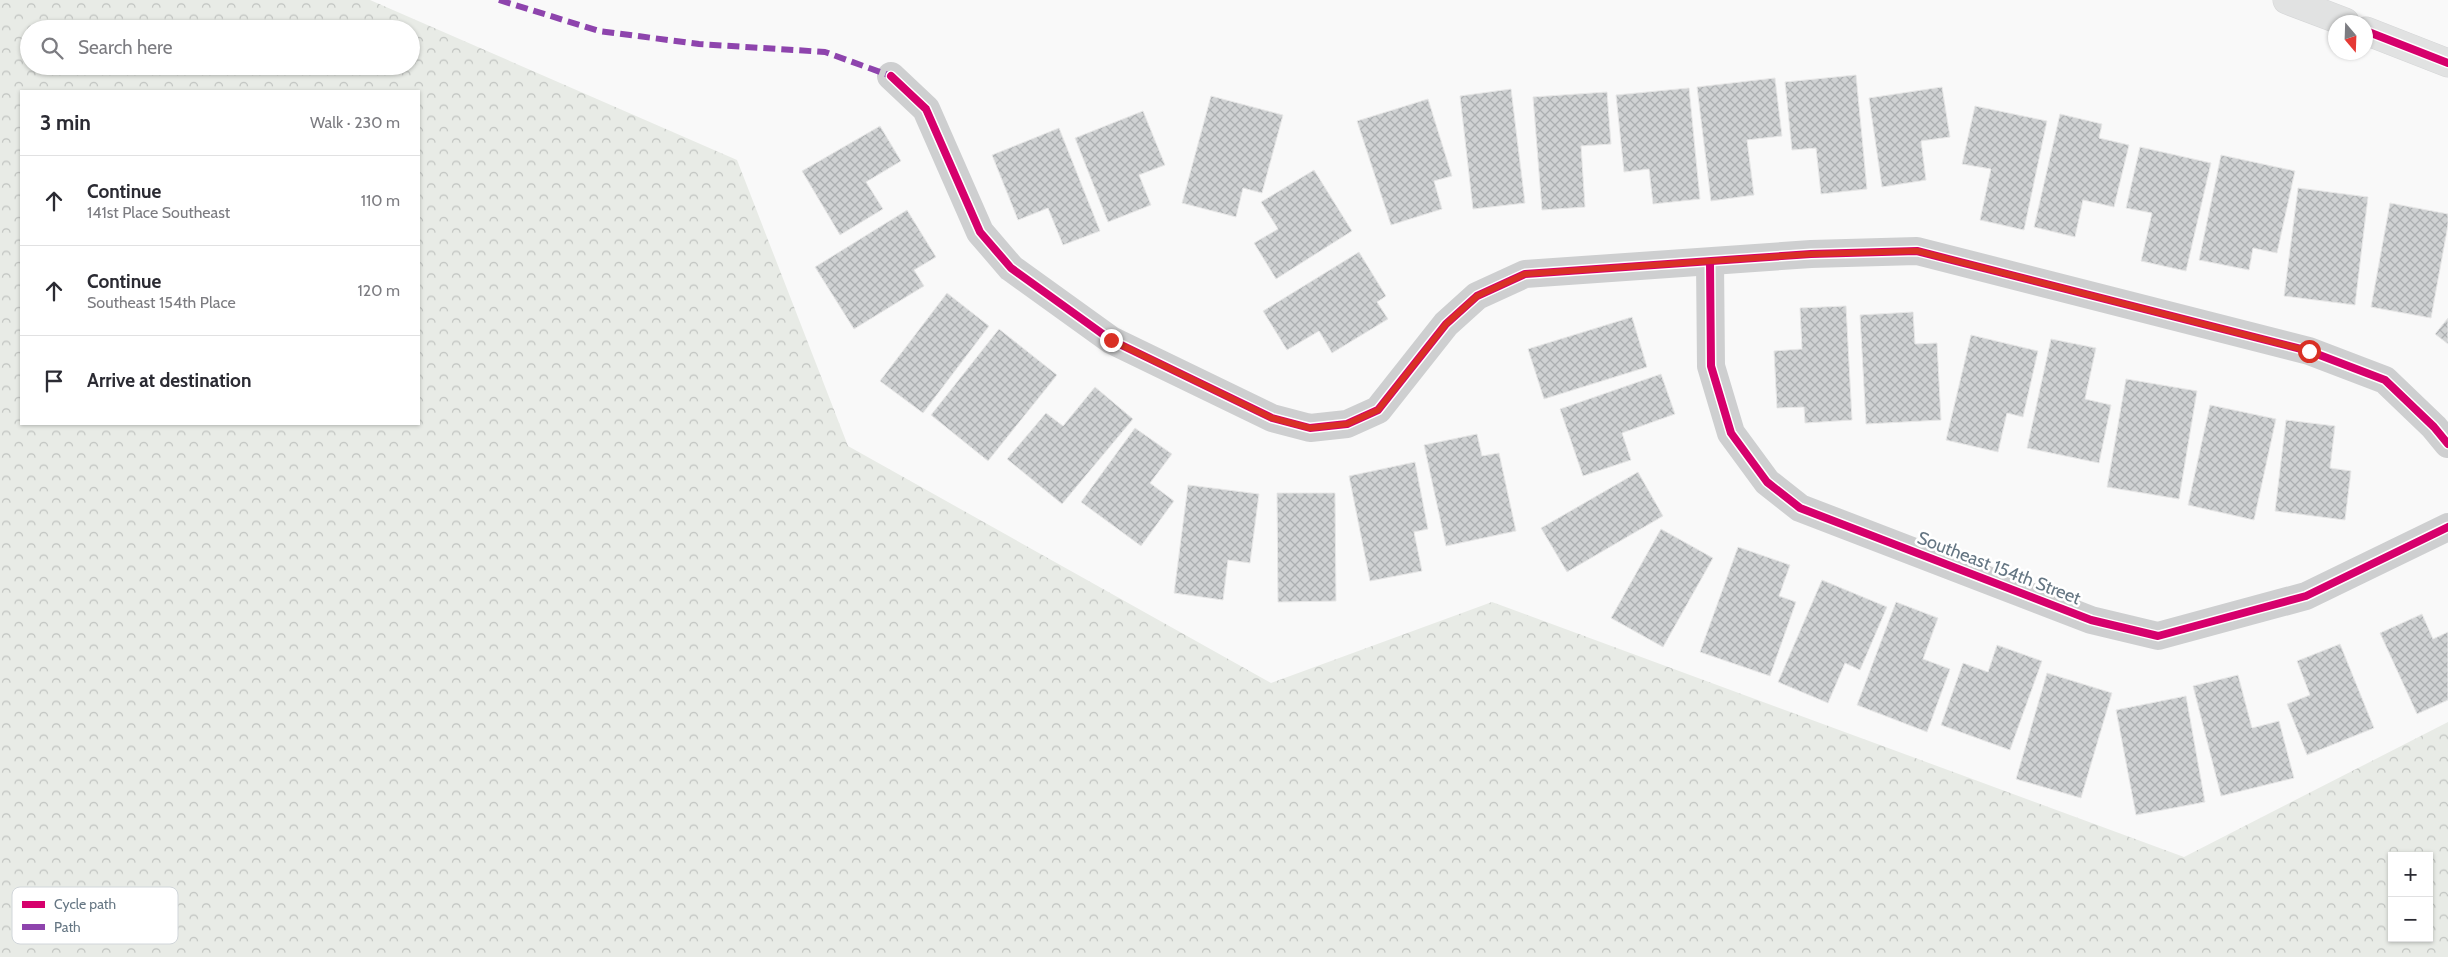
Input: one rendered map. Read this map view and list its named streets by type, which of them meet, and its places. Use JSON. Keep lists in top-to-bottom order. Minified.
{"streets":{"street":["Southeast 154th Street"]},"legend":["Cycle path","Path"],"north":"bottom","page":{"search":"Search here","heading":["3 min","Walk · 230 m"],"list":[["Continue","141st Place Southeast","110 m"],["Continue","Southeast 154th Place","120 m"],"Arrive at destination"],"map_buttons":["+","−"]}}
